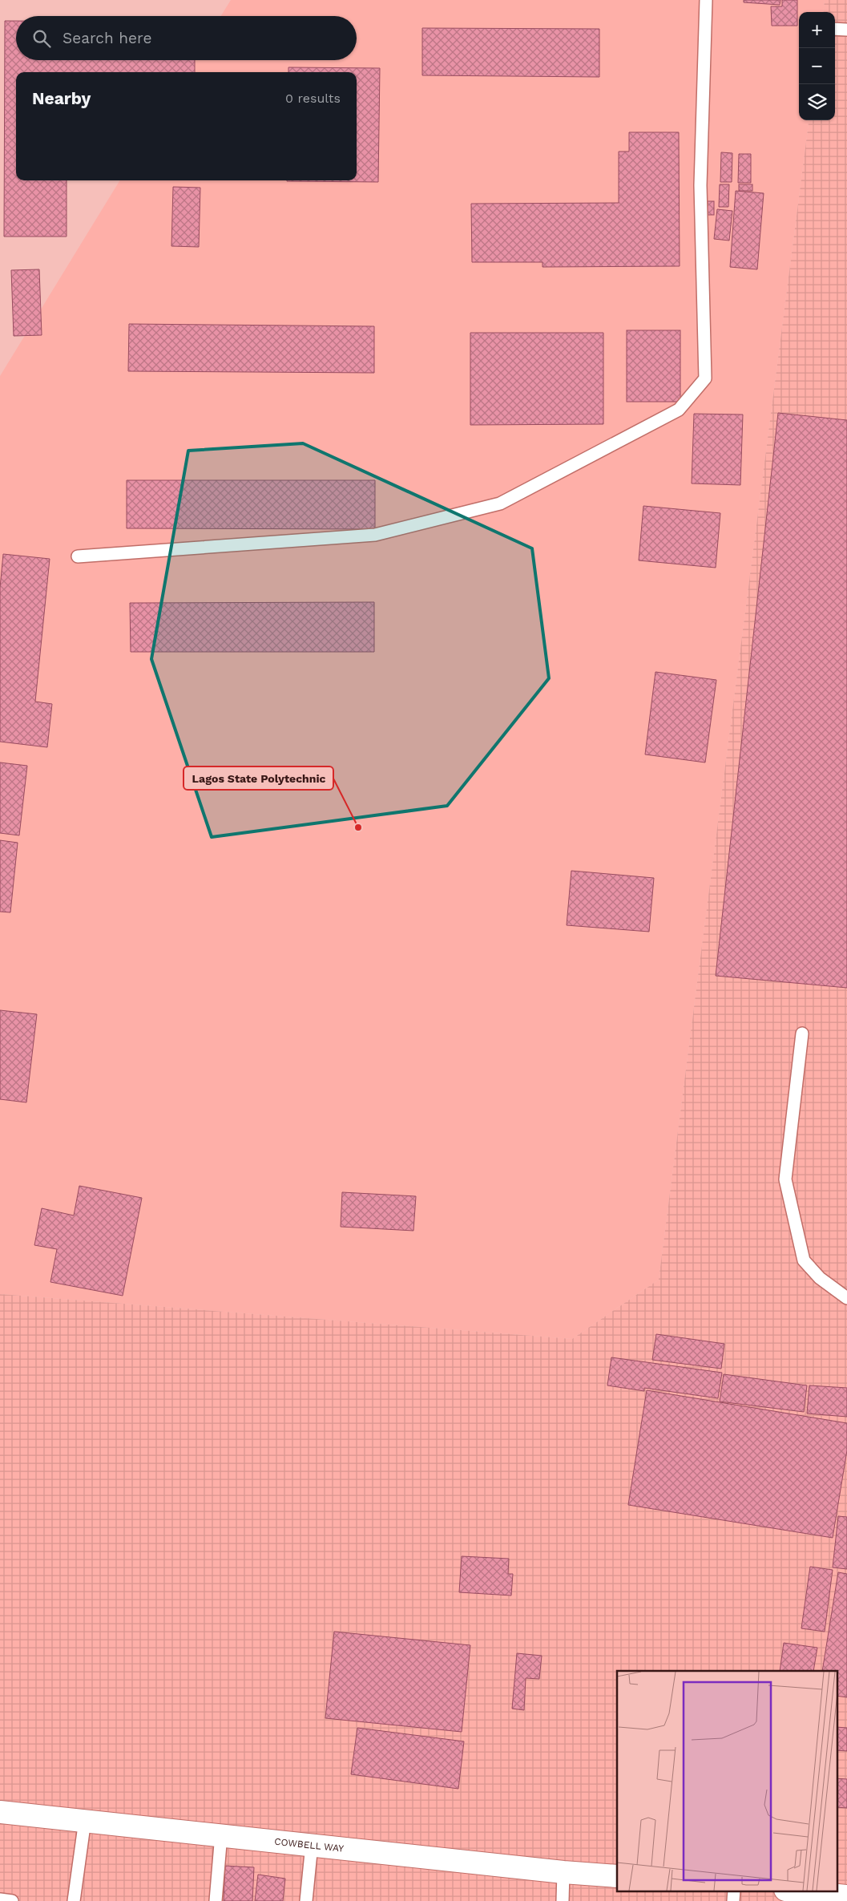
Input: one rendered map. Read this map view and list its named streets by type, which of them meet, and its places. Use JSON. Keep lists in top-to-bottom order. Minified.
{"streets":{"street":["COWBELL WAY"]},"places":["Lagos State Polytechnic"],"page":{"map_buttons":["+","−"],"search":"Search here","heading":["Nearby","0 results"]}}
